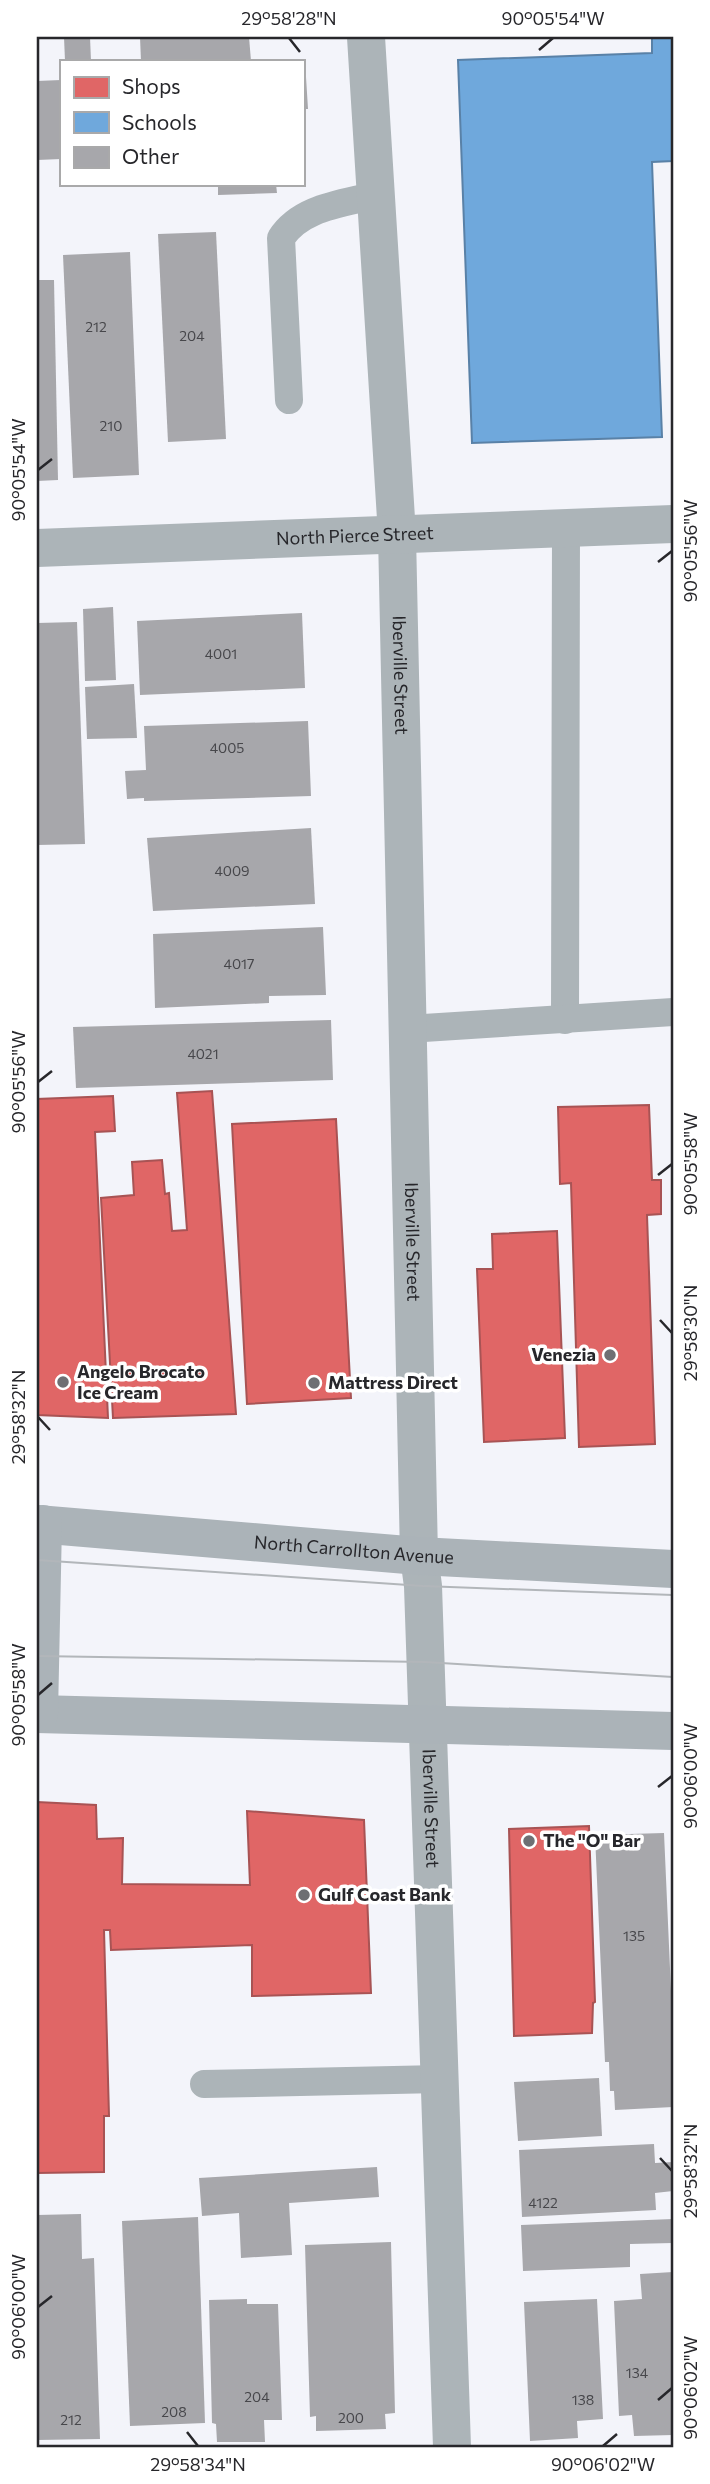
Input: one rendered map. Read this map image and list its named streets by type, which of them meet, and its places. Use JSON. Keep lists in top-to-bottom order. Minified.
{"streets":{"main road":["North Carrollton Avenue"],"street":["North Pierce Street","Iberville Street"]},"crossings":[["North Pierce Street","Iberville Street"],["Iberville Street","North Carrollton Avenue"]],"places":["Venezia","Angelo Brocato Ice Cream","Mattress Direct","The \"O\" Bar","Gulf Coast Bank"],"house_numbers":["212","204","210","4001","4005","4009","4017","4021","135","4122","134","204","138","208","200","212"],"legend":["Shops","Schools","Other"],"coordinates":["29°58'28\"N","90°05'54\"W","90°05'56\"W","90°05'58\"W","29°58'30\"N","29°58'32\"N","90°06'00\"W","90°06'02\"W","29°58'34\"N"]}
